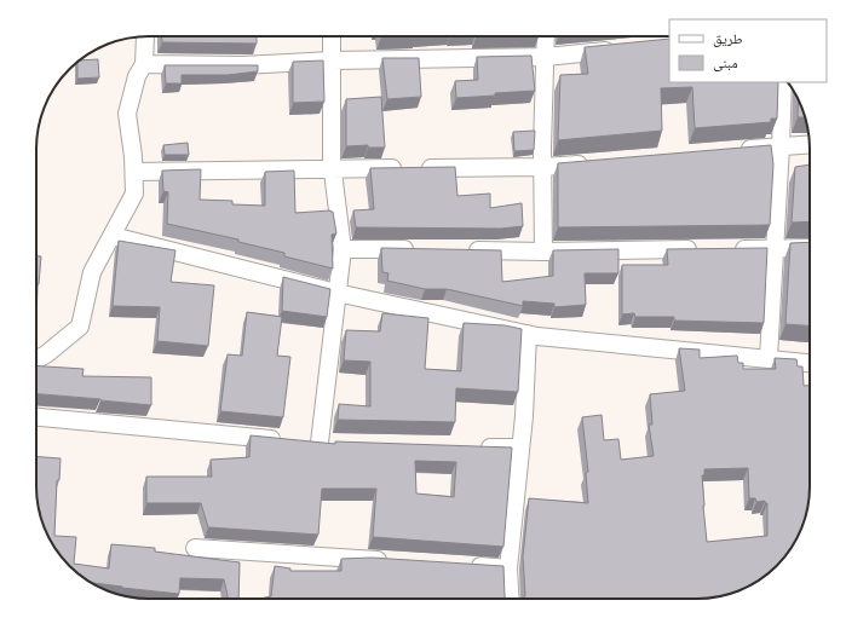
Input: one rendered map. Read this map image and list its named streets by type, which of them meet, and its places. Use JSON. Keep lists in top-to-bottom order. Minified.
{"legend":["طريق","مبنى"]}
